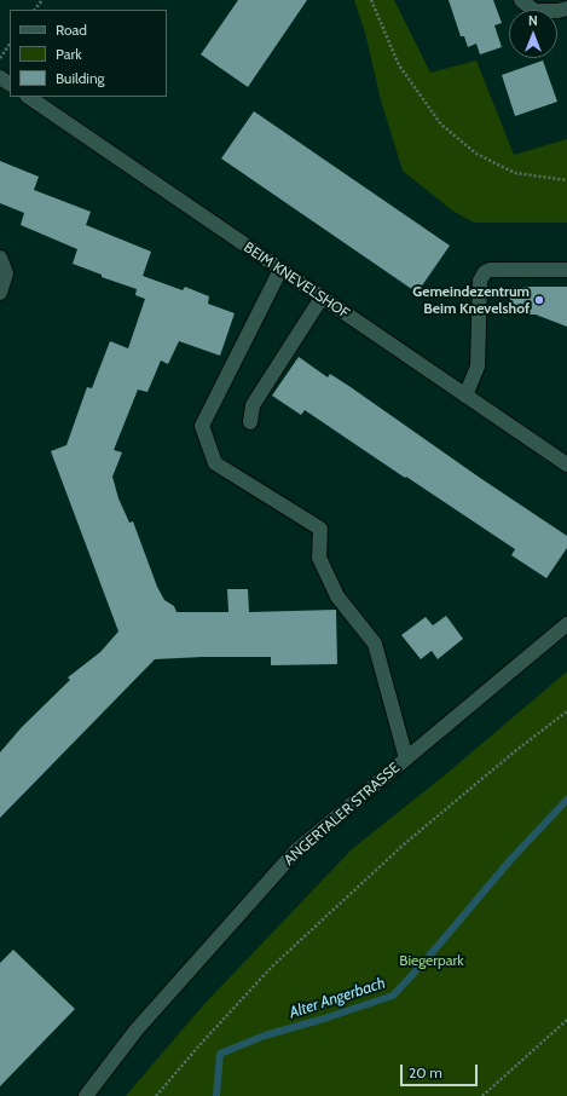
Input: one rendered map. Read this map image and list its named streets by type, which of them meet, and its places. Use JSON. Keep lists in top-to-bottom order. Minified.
{"streets":{"street":["BEIM KNEVELSHOF","ANGERTALER STRASSE"]},"water":["Alter Angerbach"],"parks":["Biegerpark"],"places":["Gemeindezentrum Beim Knevelshof"],"legend":["Road","Park","Building"],"scale_bar":"20 m","north":"top"}
